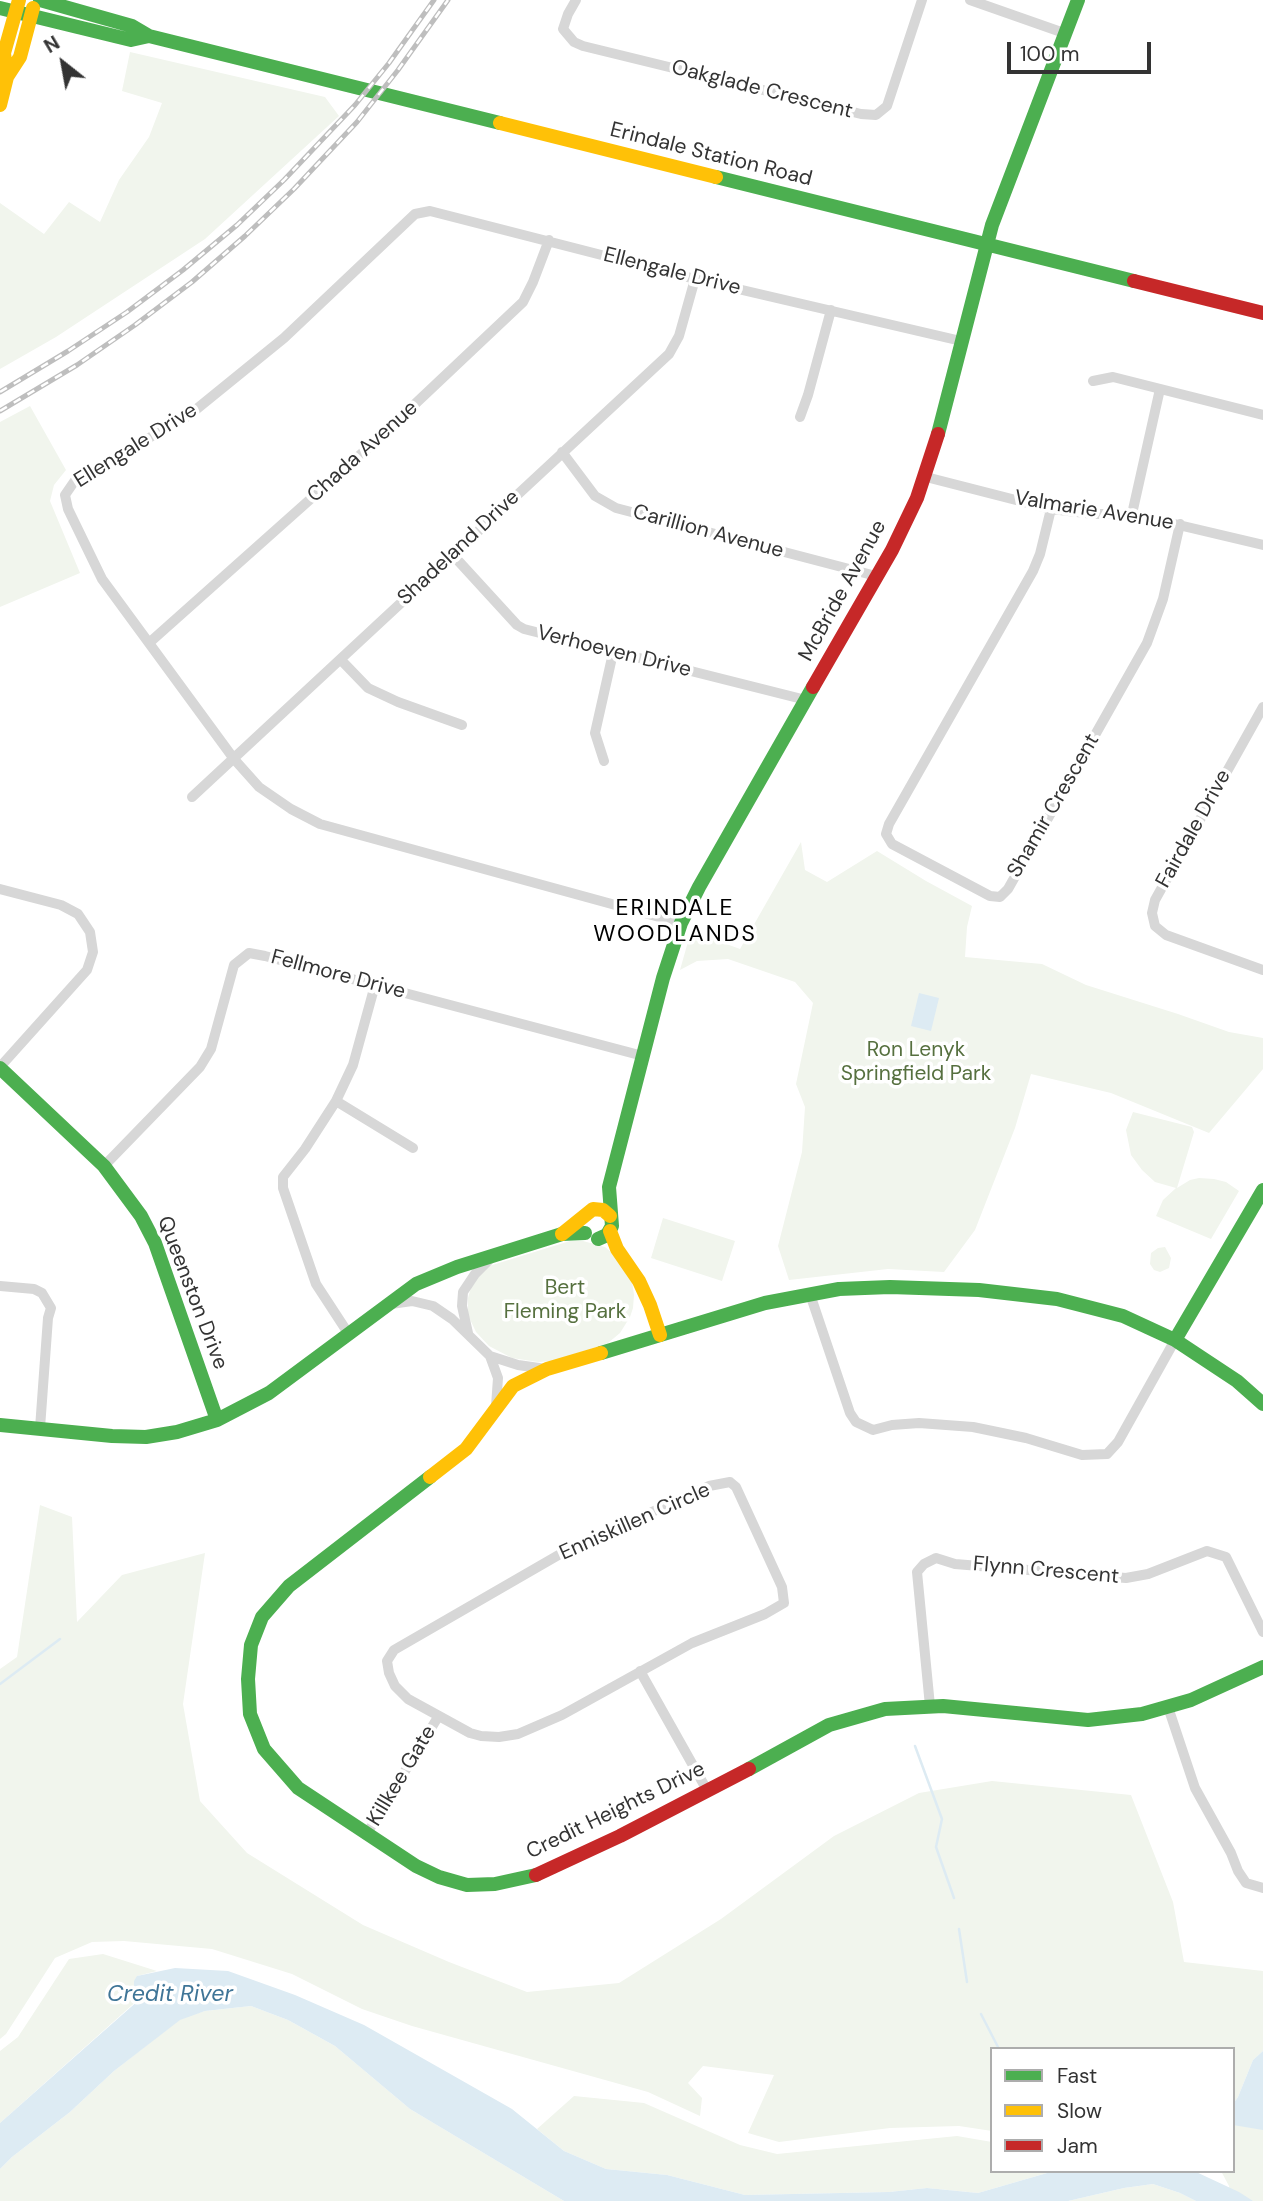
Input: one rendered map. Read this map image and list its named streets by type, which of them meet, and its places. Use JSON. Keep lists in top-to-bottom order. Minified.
{"streets":{"street":["Oakglade Crescent","Erindale Station Road","Ellengale Drive","Chada Avenue","Valmarie Avenue","Carillion Avenue","Shadeland Drive","McBride Avenue","Verhoeven Drive","Shamir Crescent","Fairdale Drive","Fellmore Drive","Queenston Drive","Enniskillen Circle","Flynn Crescent","Killkee Gate","Credit Heights Drive"]},"crossings":[["Erindale Station Road","McBride Avenue"],["Ellengale Drive","Chada Avenue"],["Ellengale Drive","Shadeland Drive"],["Ellengale Drive","McBride Avenue"],["Valmarie Avenue","McBride Avenue"],["Valmarie Avenue","Shamir Crescent"],["Carillion Avenue","Shadeland Drive"],["Carillion Avenue","McBride Avenue"],["Shadeland Drive","Verhoeven Drive"],["McBride Avenue","Verhoeven Drive"],["McBride Avenue","Fellmore Drive"],["McBride Avenue","Credit Heights Drive"],["Fellmore Drive","Queenston Drive"],["Enniskillen Circle","Killkee Gate"],["Flynn Crescent","Credit Heights Drive"],["Killkee Gate","Credit Heights Drive"]],"districts":["ERINDALE WOODLANDS"],"water":["Credit River"],"parks":["Ron Lenyk Springfield Park","Bert Fleming Park"],"legend":["Fast","Slow","Jam"],"scale_bar":"100 m","north":"top left"}
